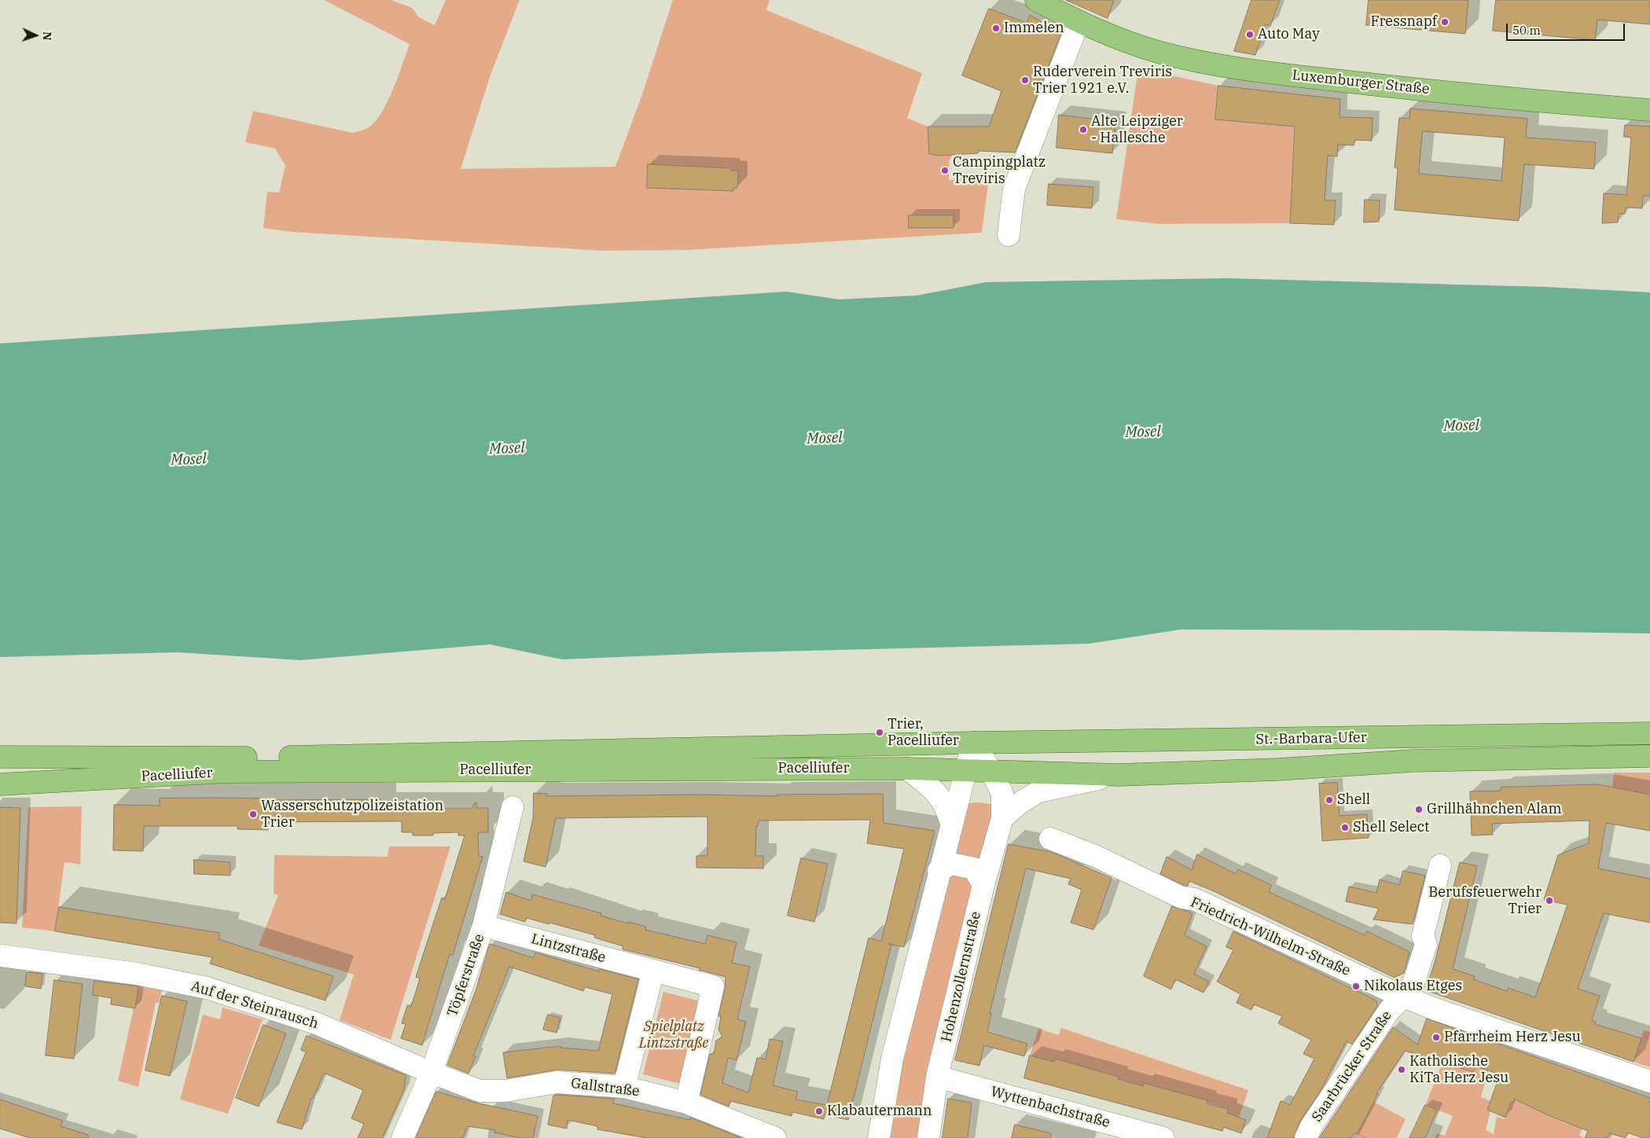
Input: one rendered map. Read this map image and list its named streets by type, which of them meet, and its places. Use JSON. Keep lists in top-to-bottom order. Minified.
{"streets":{"main road":["Luxemburger Straße","St.-Barbara-Ufer","Pacelliufer"],"street":["Friedrich-Wilhelm-Straße","Lintzstraße","Töpferstraße","Hohenzollernstraße","Auf der Steinrausch","Saarbrücker Straße","Gallstraße","Wyttenbachstraße"]},"crossings":[["St.-Barbara-Ufer","Pacelliufer"],["St.-Barbara-Ufer","Hohenzollernstraße"],["Pacelliufer","Hohenzollernstraße"],["Friedrich-Wilhelm-Straße","Saarbrücker Straße"],["Lintzstraße","Töpferstraße"],["Lintzstraße","Gallstraße"],["Töpferstraße","Auf der Steinrausch"],["Töpferstraße","Gallstraße"],["Hohenzollernstraße","Wyttenbachstraße"],["Auf der Steinrausch","Gallstraße"]],"water":["Mosel"],"parks":["Spielplatz Lintzstraße"],"places":["Fressnapf","Immelen","Auto May","Ruderverein Treviris Trier 1921 e.V.","Alte Leipziger - Hallesche","Campingplatz Treviris","Trier, Pacelliufer","Shell","Grillhähnchen Alam","Wasserschutzpolizeistation Trier","Shell Select","Berufsfeuerwehr Trier","Nikolaus Etges","Pfarrheim Herz Jesu","Katholische KiTa Herz Jesu","Klabautermann"],"scale_bar":"50 m","north":"right"}
